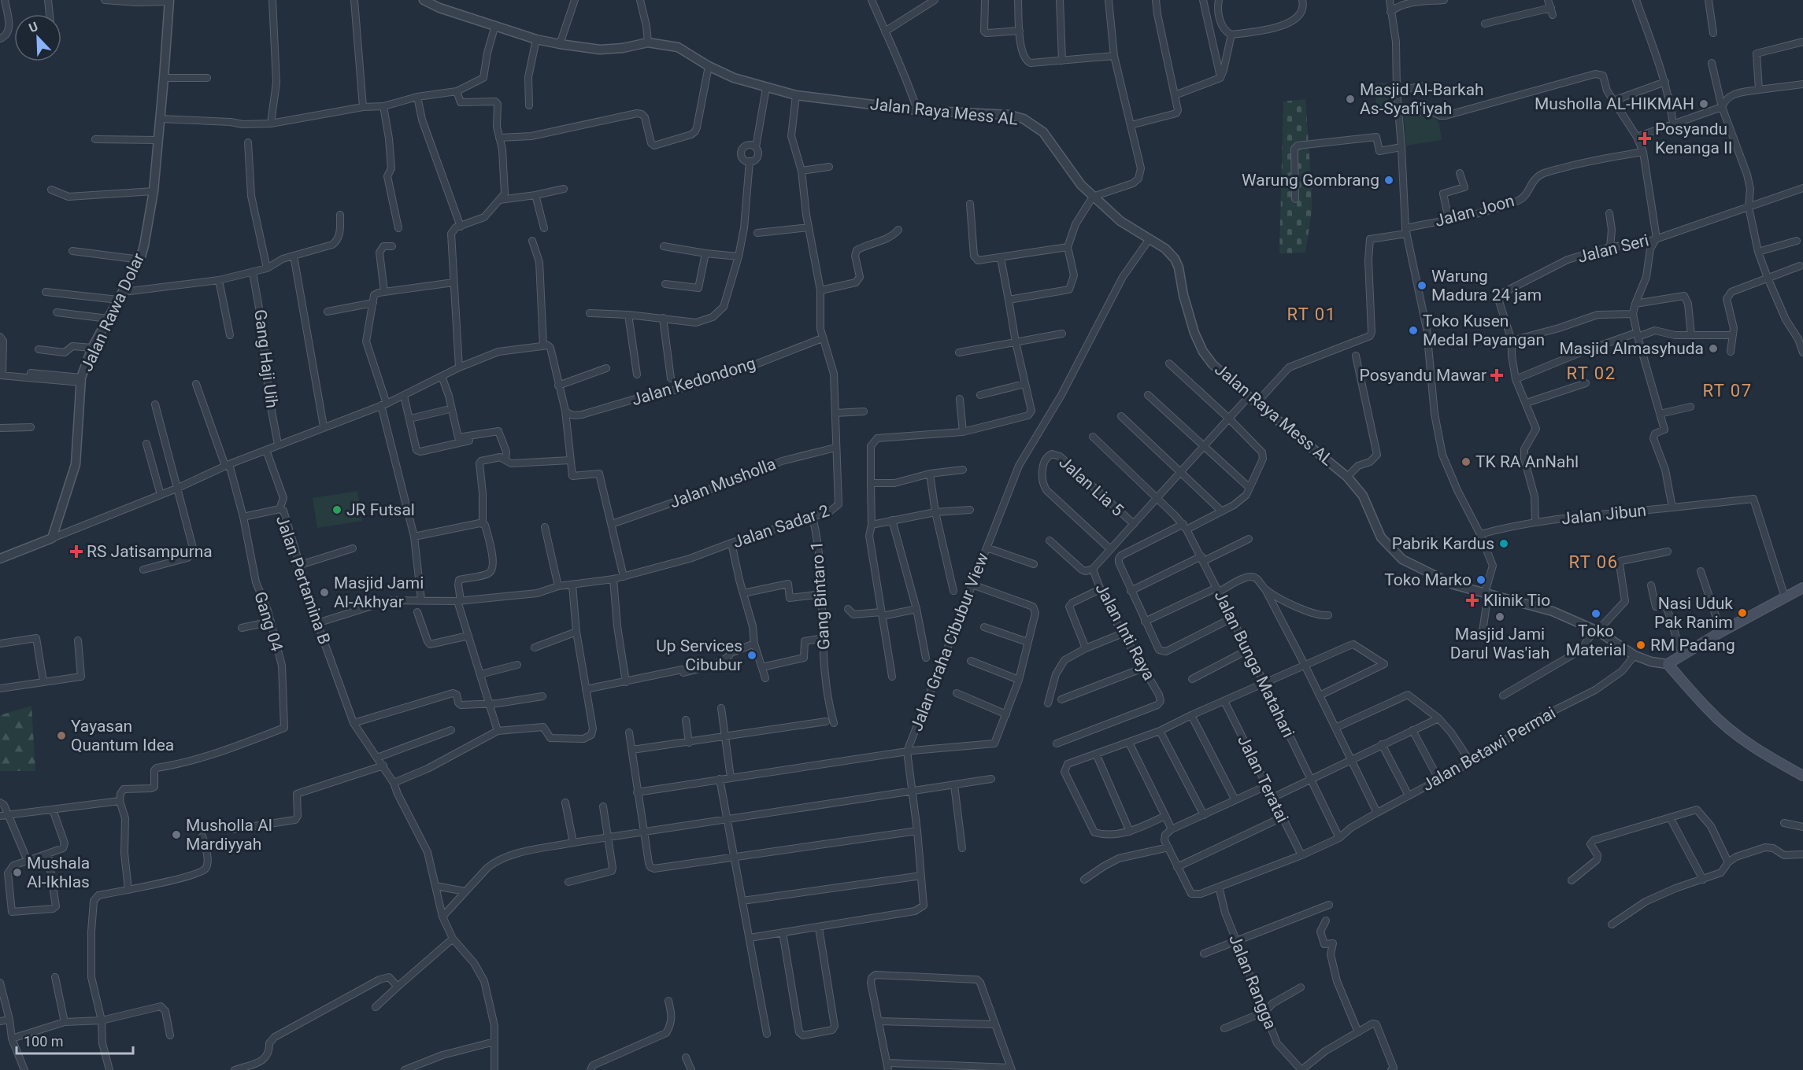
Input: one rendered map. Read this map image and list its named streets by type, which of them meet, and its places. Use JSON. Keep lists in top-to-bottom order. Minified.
{"streets":{"street":["Jalan Raya Mess AL","Jalan Joon","Jalan Seri","Jalan Rawa Dolar","Gang Haji Uih","Jalan Kedondong","Jalan Musholla","Jalan Lia 5","Jalan Jibun","Jalan Sadar 2","Jalan Pertamina B","Gang Bintaro 1","Gang 04","Jalan Inti Raya","Jalan Graha Cibubur View","Jalan Bunga Matahari","Jalan Betawi Permai","Jalan Teratai","Jalan Rangga"]},"crossings":[["Jalan Raya Mess AL","Jalan Joon"],["Jalan Raya Mess AL","Jalan Sadar 2"],["Jalan Raya Mess AL","Jalan Inti Raya"],["Jalan Raya Mess AL","Jalan Graha Cibubur View"],["Jalan Raya Mess AL","Jalan Betawi Permai"],["Jalan Seri","Jalan Jibun"],["Jalan Kedondong","Jalan Sadar 2"],["Jalan Musholla","Jalan Sadar 2"],["Jalan Lia 5","Jalan Inti Raya"],["Jalan Sadar 2","Jalan Pertamina B"],["Jalan Sadar 2","Gang Bintaro 1"],["Jalan Pertamina B","Gang 04"],["Jalan Inti Raya","Jalan Bunga Matahari"],["Jalan Bunga Matahari","Jalan Betawi Permai"],["Jalan Betawi Permai","Jalan Teratai"],["Jalan Betawi Permai","Jalan Rangga"]],"districts":["RT 01","RT 02","RT 07","RT 06"],"places":{"other":["Masjid Al-Barkah As-Syafi'iyah","Musholla AL-HIKMAH","Warung Gombrang","Warung Madura 24 jam","Toko Kusen Medal Payangan","Masjid Almasyhuda","TK RA AnNahl","JR Futsal","Pabrik Kardus","Toko Marko","Masjid Jami Al-Akhyar","Nasi Uduk Pak Ranim","Toko Material","Masjid Jami Darul Was'iah","RM Padang","Up Services Cibubur","Yayasan Quantum Idea","Musholla Al Mardiyyah","Mushala Al-Ikhlas"],"health":["Posyandu Kenanga II","Posyandu Mawar","RS Jatisampurna","Klinik Tio"]},"scale_bar":"100 m","north":"top left"}
